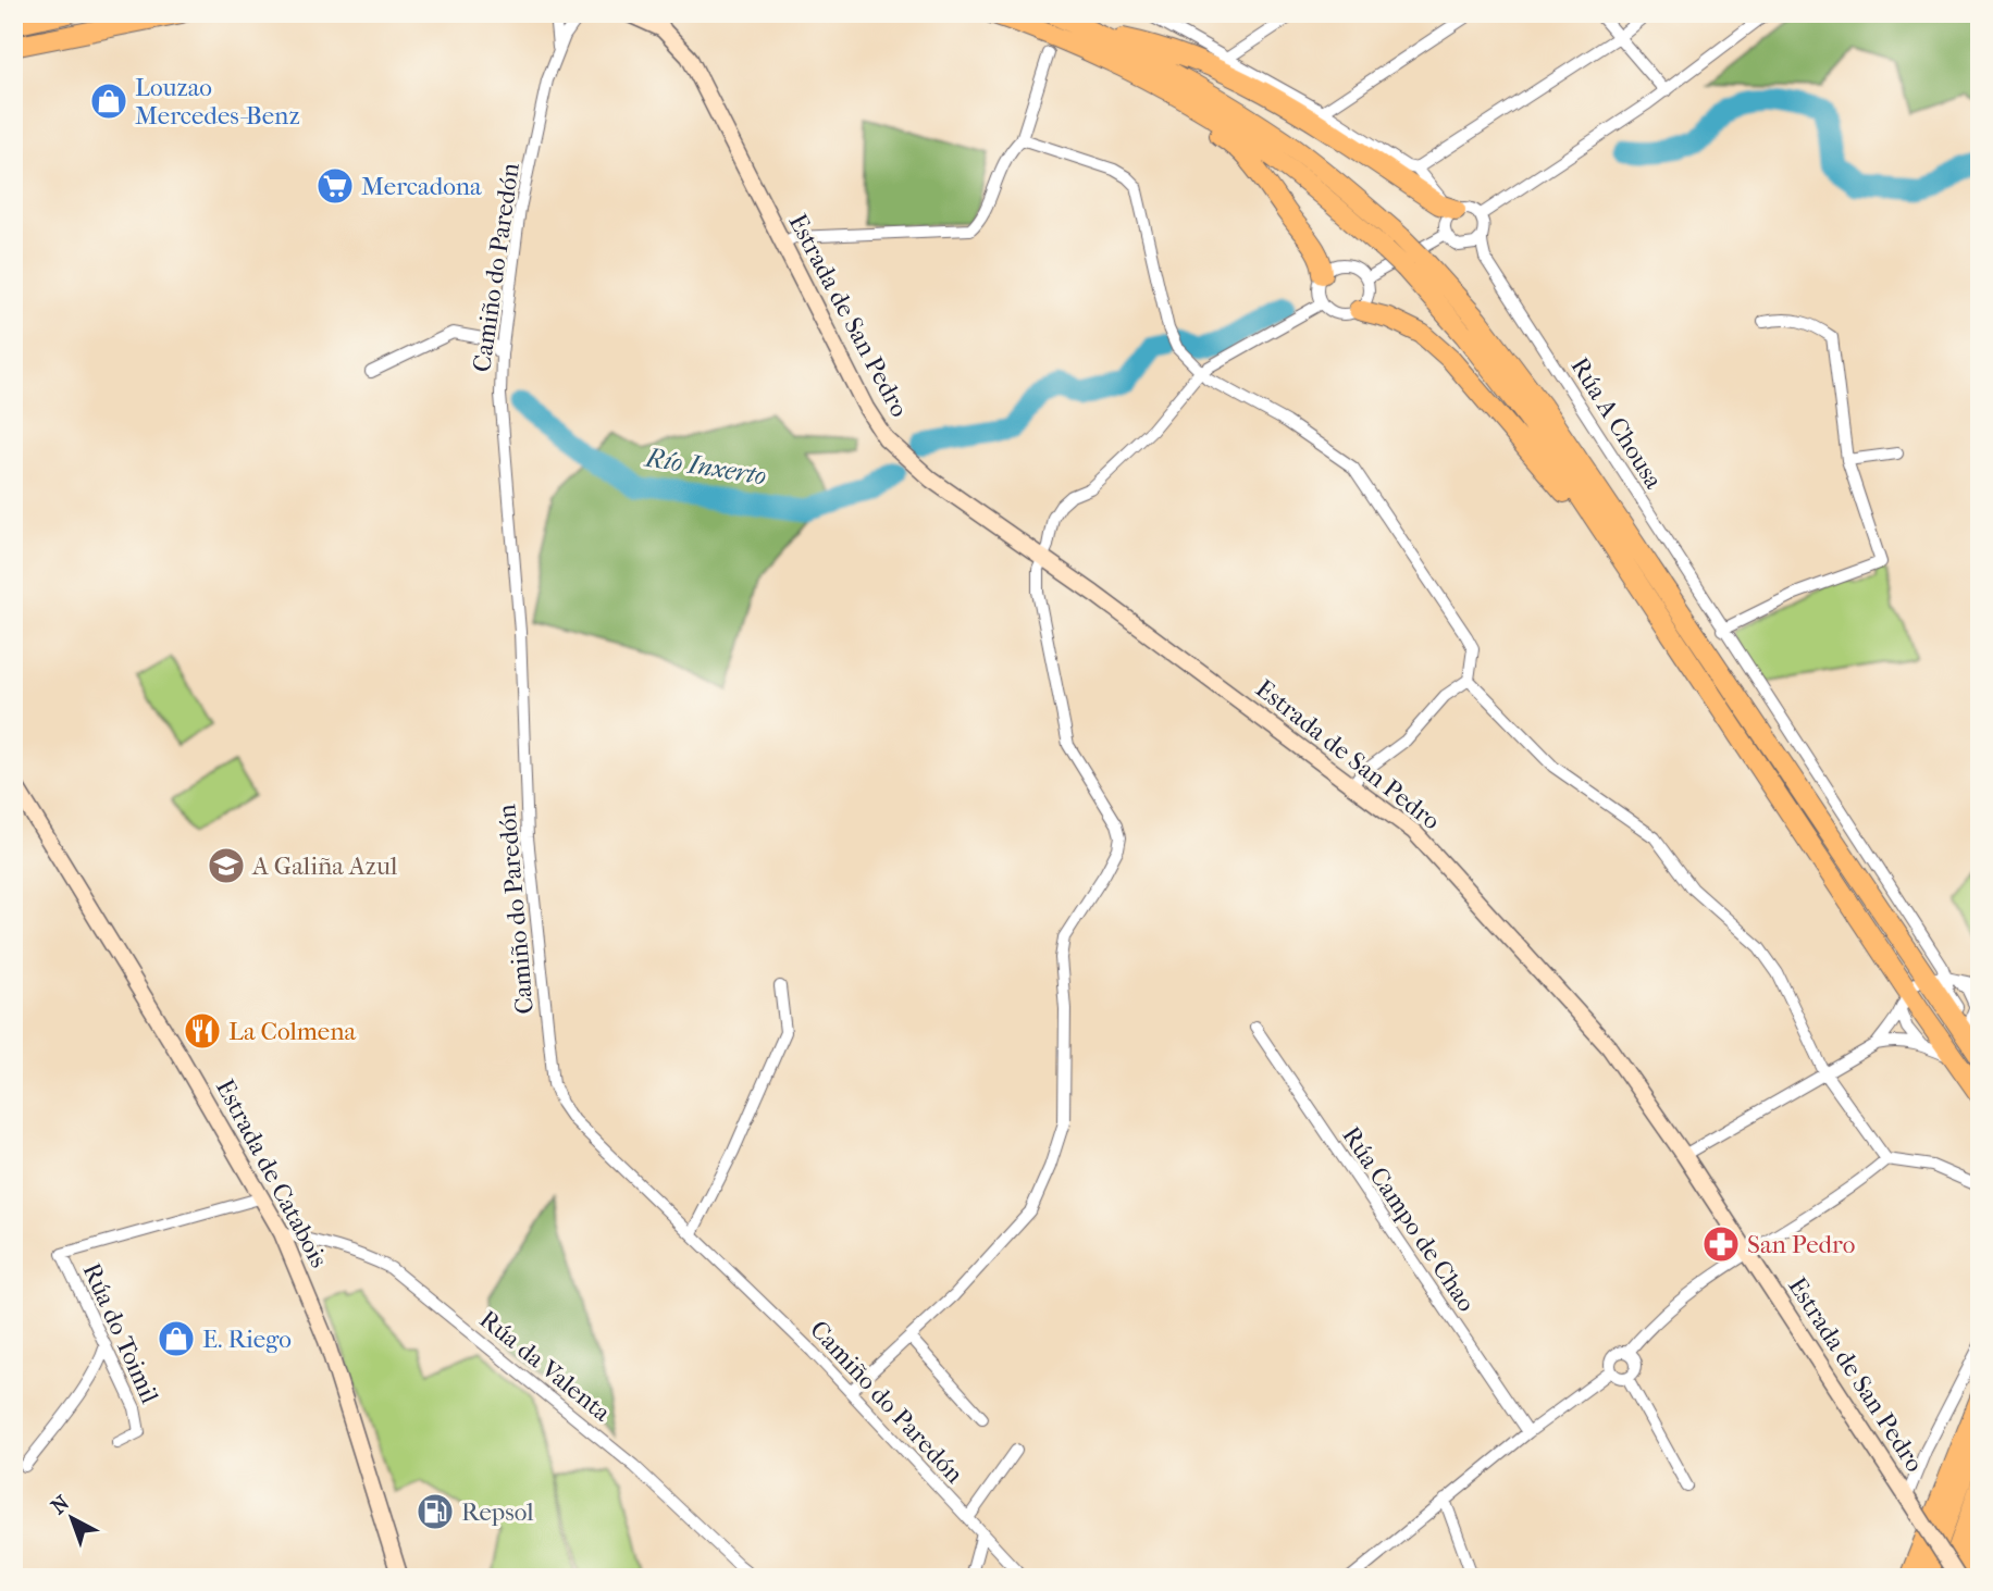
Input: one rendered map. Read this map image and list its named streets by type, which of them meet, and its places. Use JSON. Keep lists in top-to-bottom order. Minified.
{"streets":{"street":["Camiño do Paredón","Estrada de San Pedro","Rúa A Chousa","Estrada de Catabois","Rúa Campo de Chao","Rúa do Toimil","Rúa da Valenta"]},"crossings":[["Estrada de Catabois","Rúa do Toimil"],["Estrada de Catabois","Rúa da Valenta"]],"water":["Río Inxerto"],"places":{"shop":["Louzao Mercedes-Benz","E. Riego"],"supermarket":["Mercadona"],"school or university":["A Galiña Azul"],"restaurant":["La Colmena"],"pharmacy":["San Pedro"],"fuel station":["Repsol"]},"north":"top left"}
